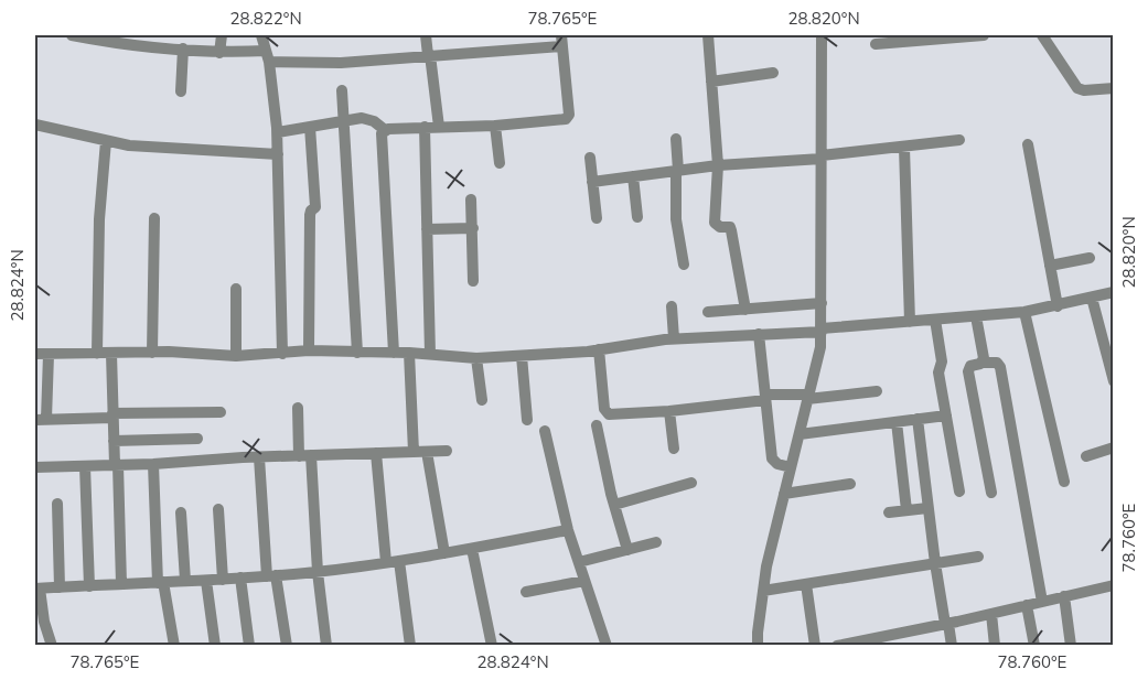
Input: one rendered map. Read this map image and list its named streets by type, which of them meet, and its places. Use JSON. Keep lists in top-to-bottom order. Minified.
{"coordinates":["28.822°N","78.765°E","28.820°N","28.824°N","78.760°E"]}
